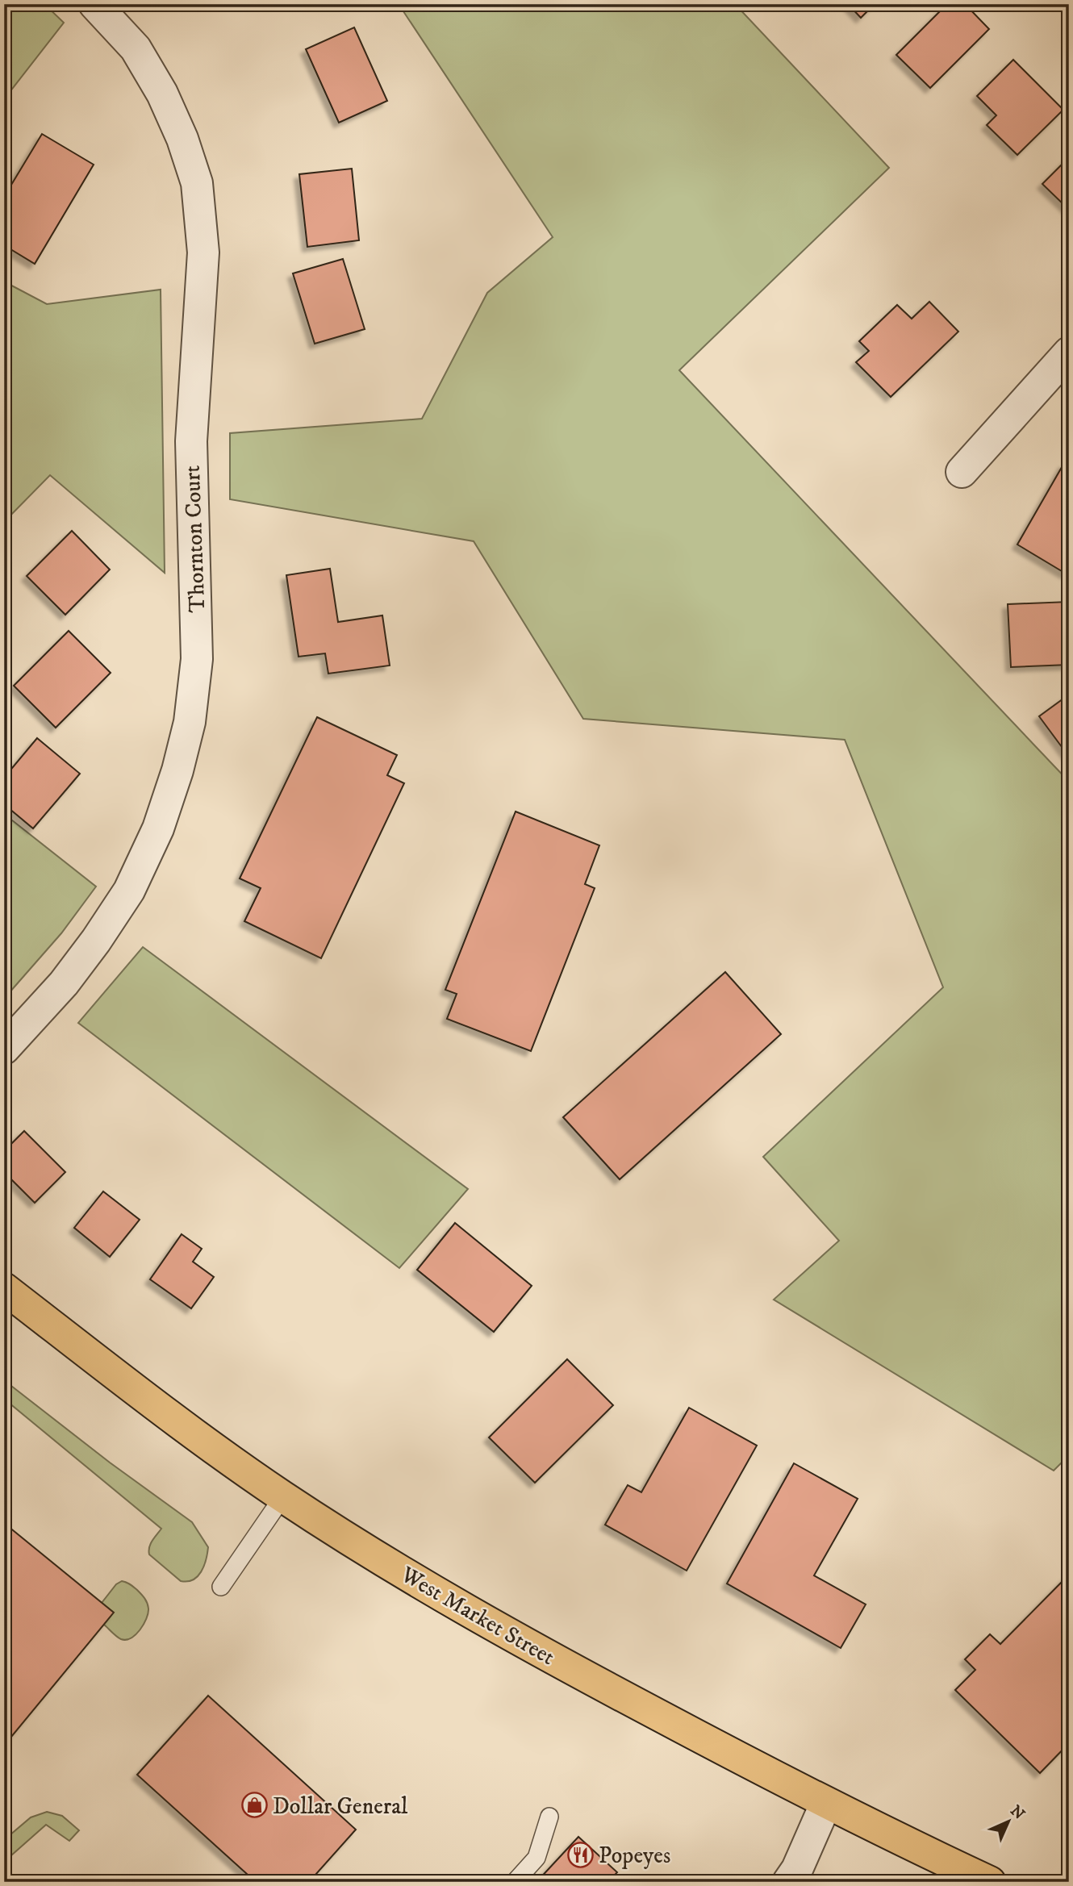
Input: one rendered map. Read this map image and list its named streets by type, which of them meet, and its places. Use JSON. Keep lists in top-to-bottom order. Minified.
{"streets":{"main road":["West Market Street"],"street":["Thornton Court"]},"places":{"shop":["Dollar General"],"restaurant":["Popeyes"]},"north":"top right"}
